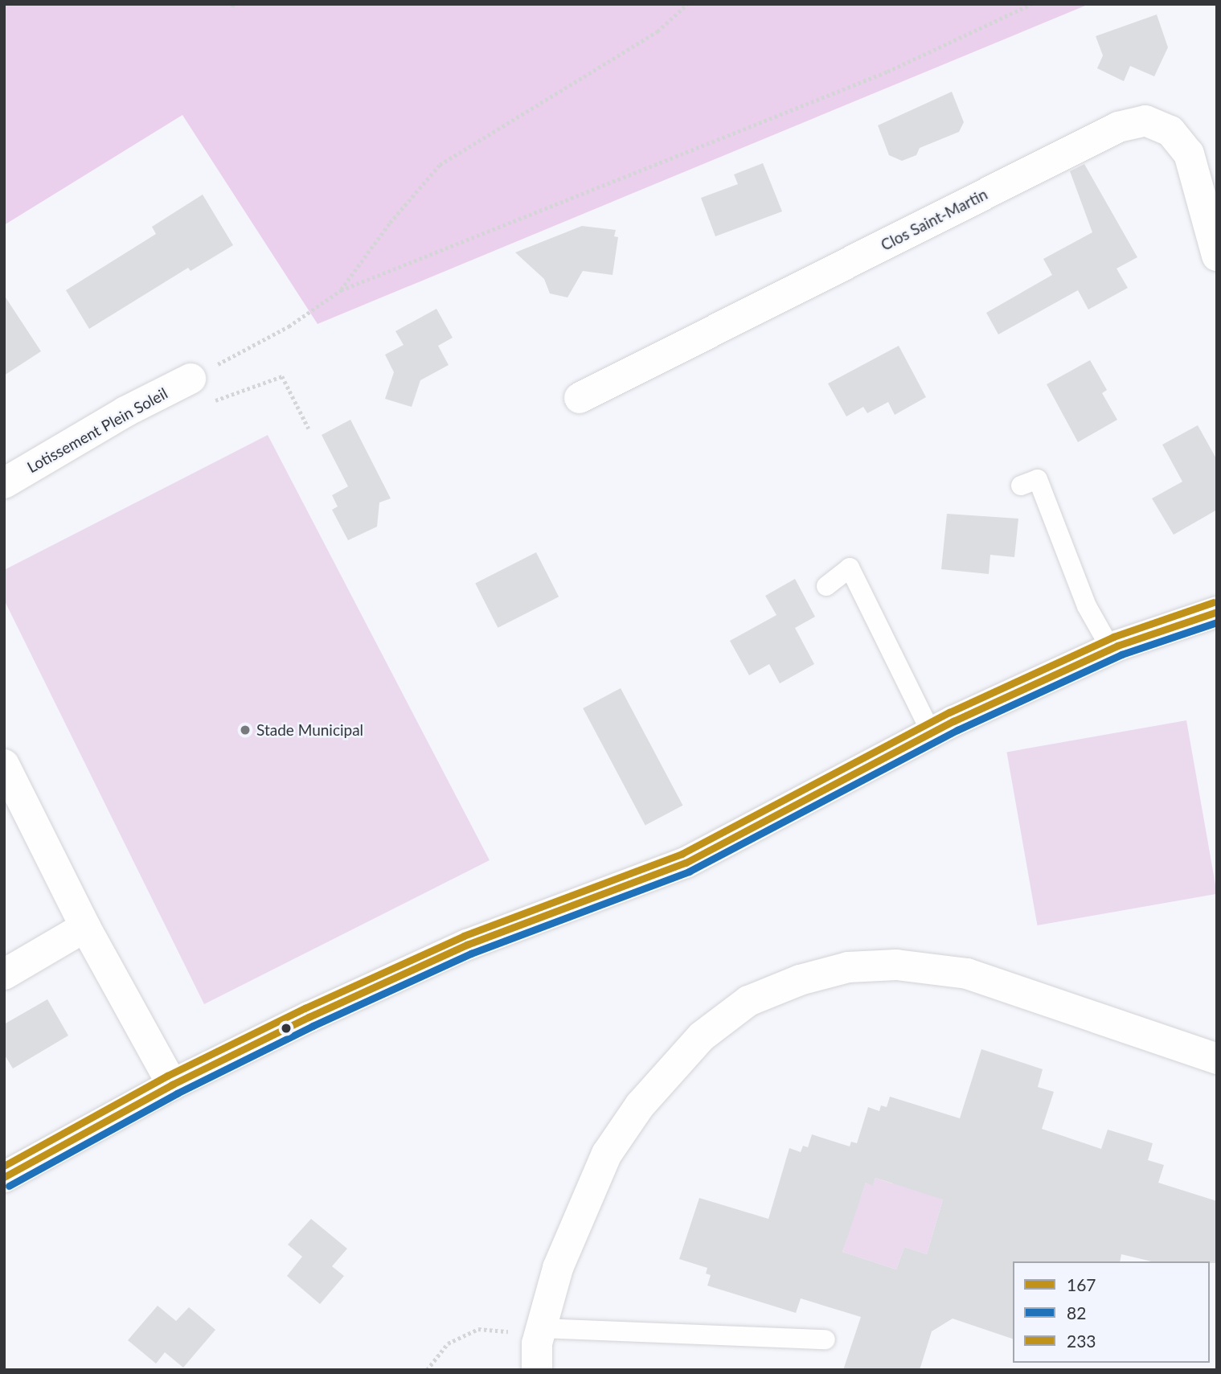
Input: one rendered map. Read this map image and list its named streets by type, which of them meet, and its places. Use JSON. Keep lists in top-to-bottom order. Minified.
{"streets":{"street":["Clos Saint-Martin","Lotissement Plein Soleil"]},"places":["Stade Municipal"],"lines":["transit line 233","transit line 167","transit line 82"],"legend":["167","82","233"]}
